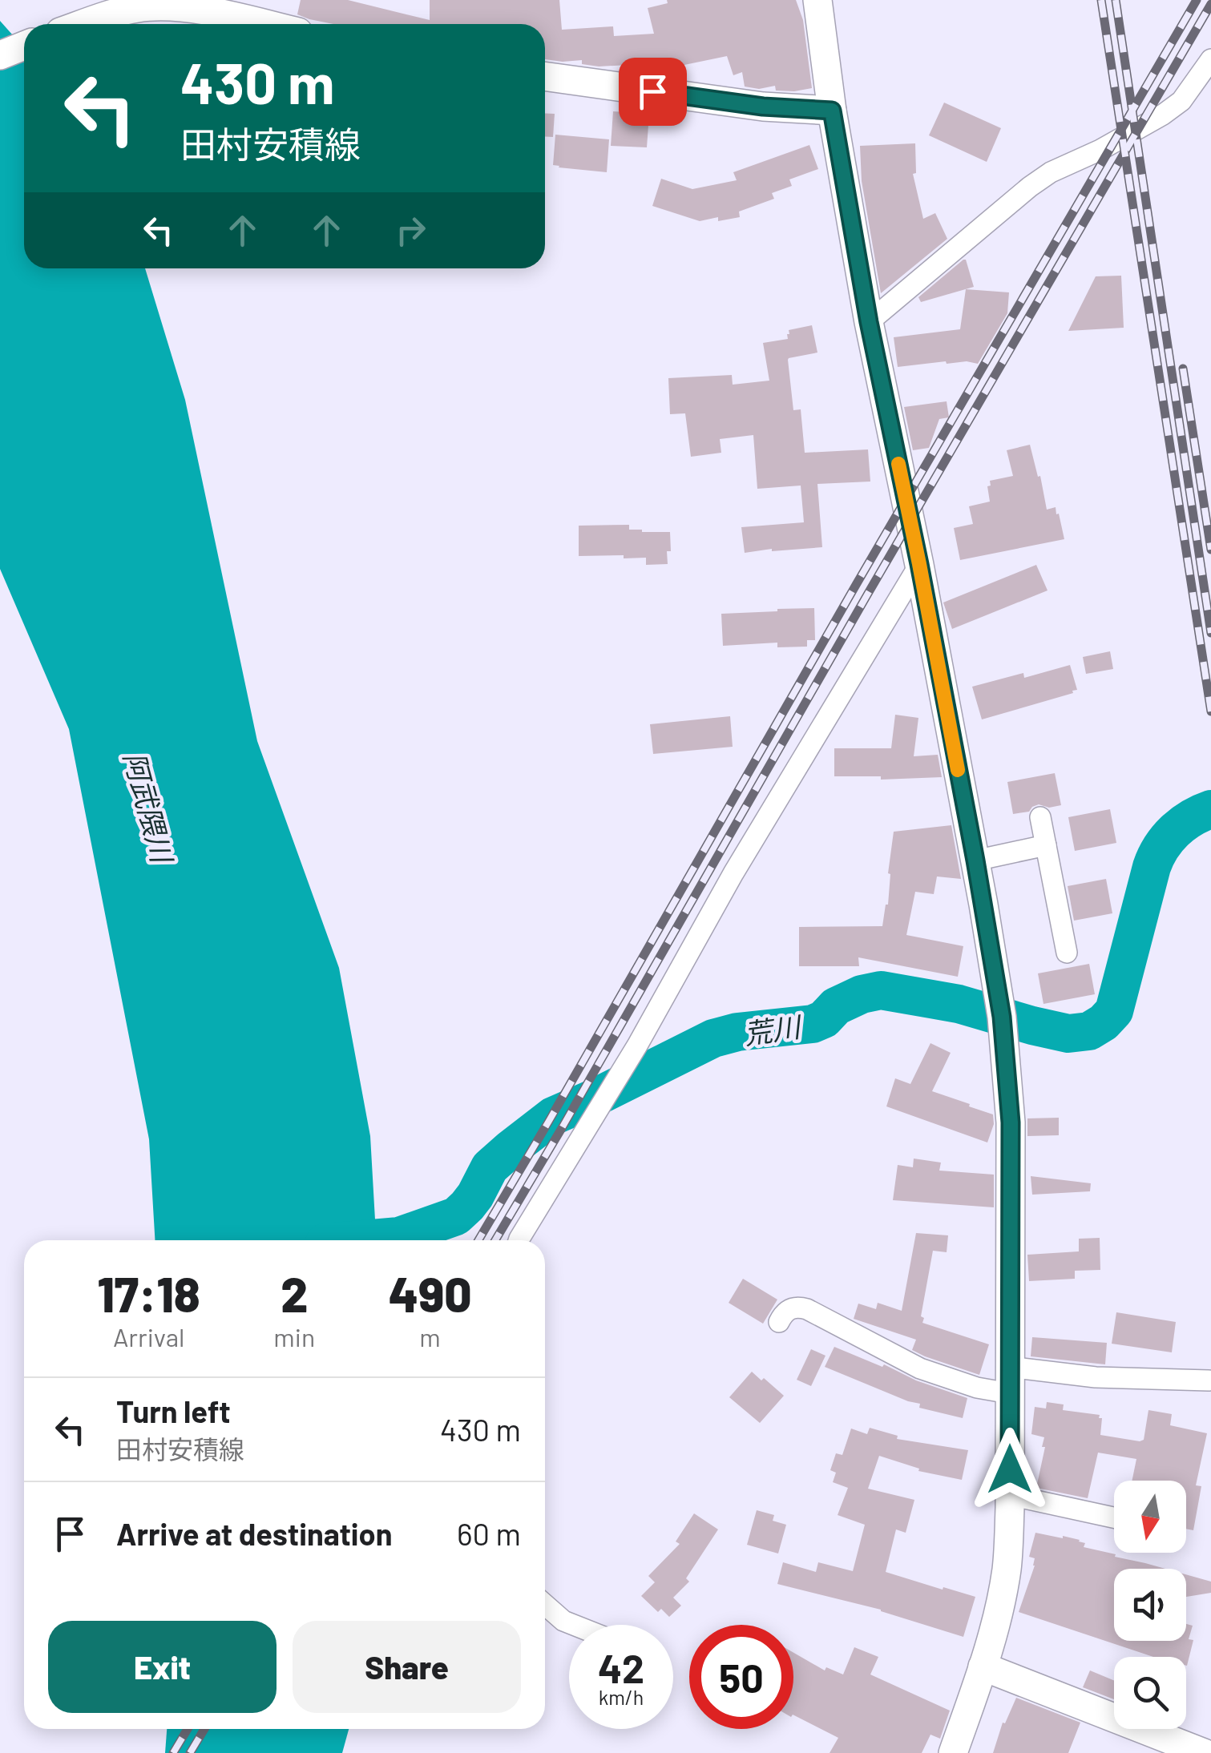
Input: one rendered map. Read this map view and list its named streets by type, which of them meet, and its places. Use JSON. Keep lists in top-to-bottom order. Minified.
{"water":["阿武隈川","荒川"],"north":"bottom","page":{"turn":["430 m","田村安積線"],"eta":["17:18","Arrival","2","min","490","m"],"list":[{"name":"Turn left","note":"田村安積線","value":"430 m"},{"name":"Arrive at destination","value":"60 m"}],"buttons":["Exit","Share"],"speed":"42 km/h","limit":"50"}}
